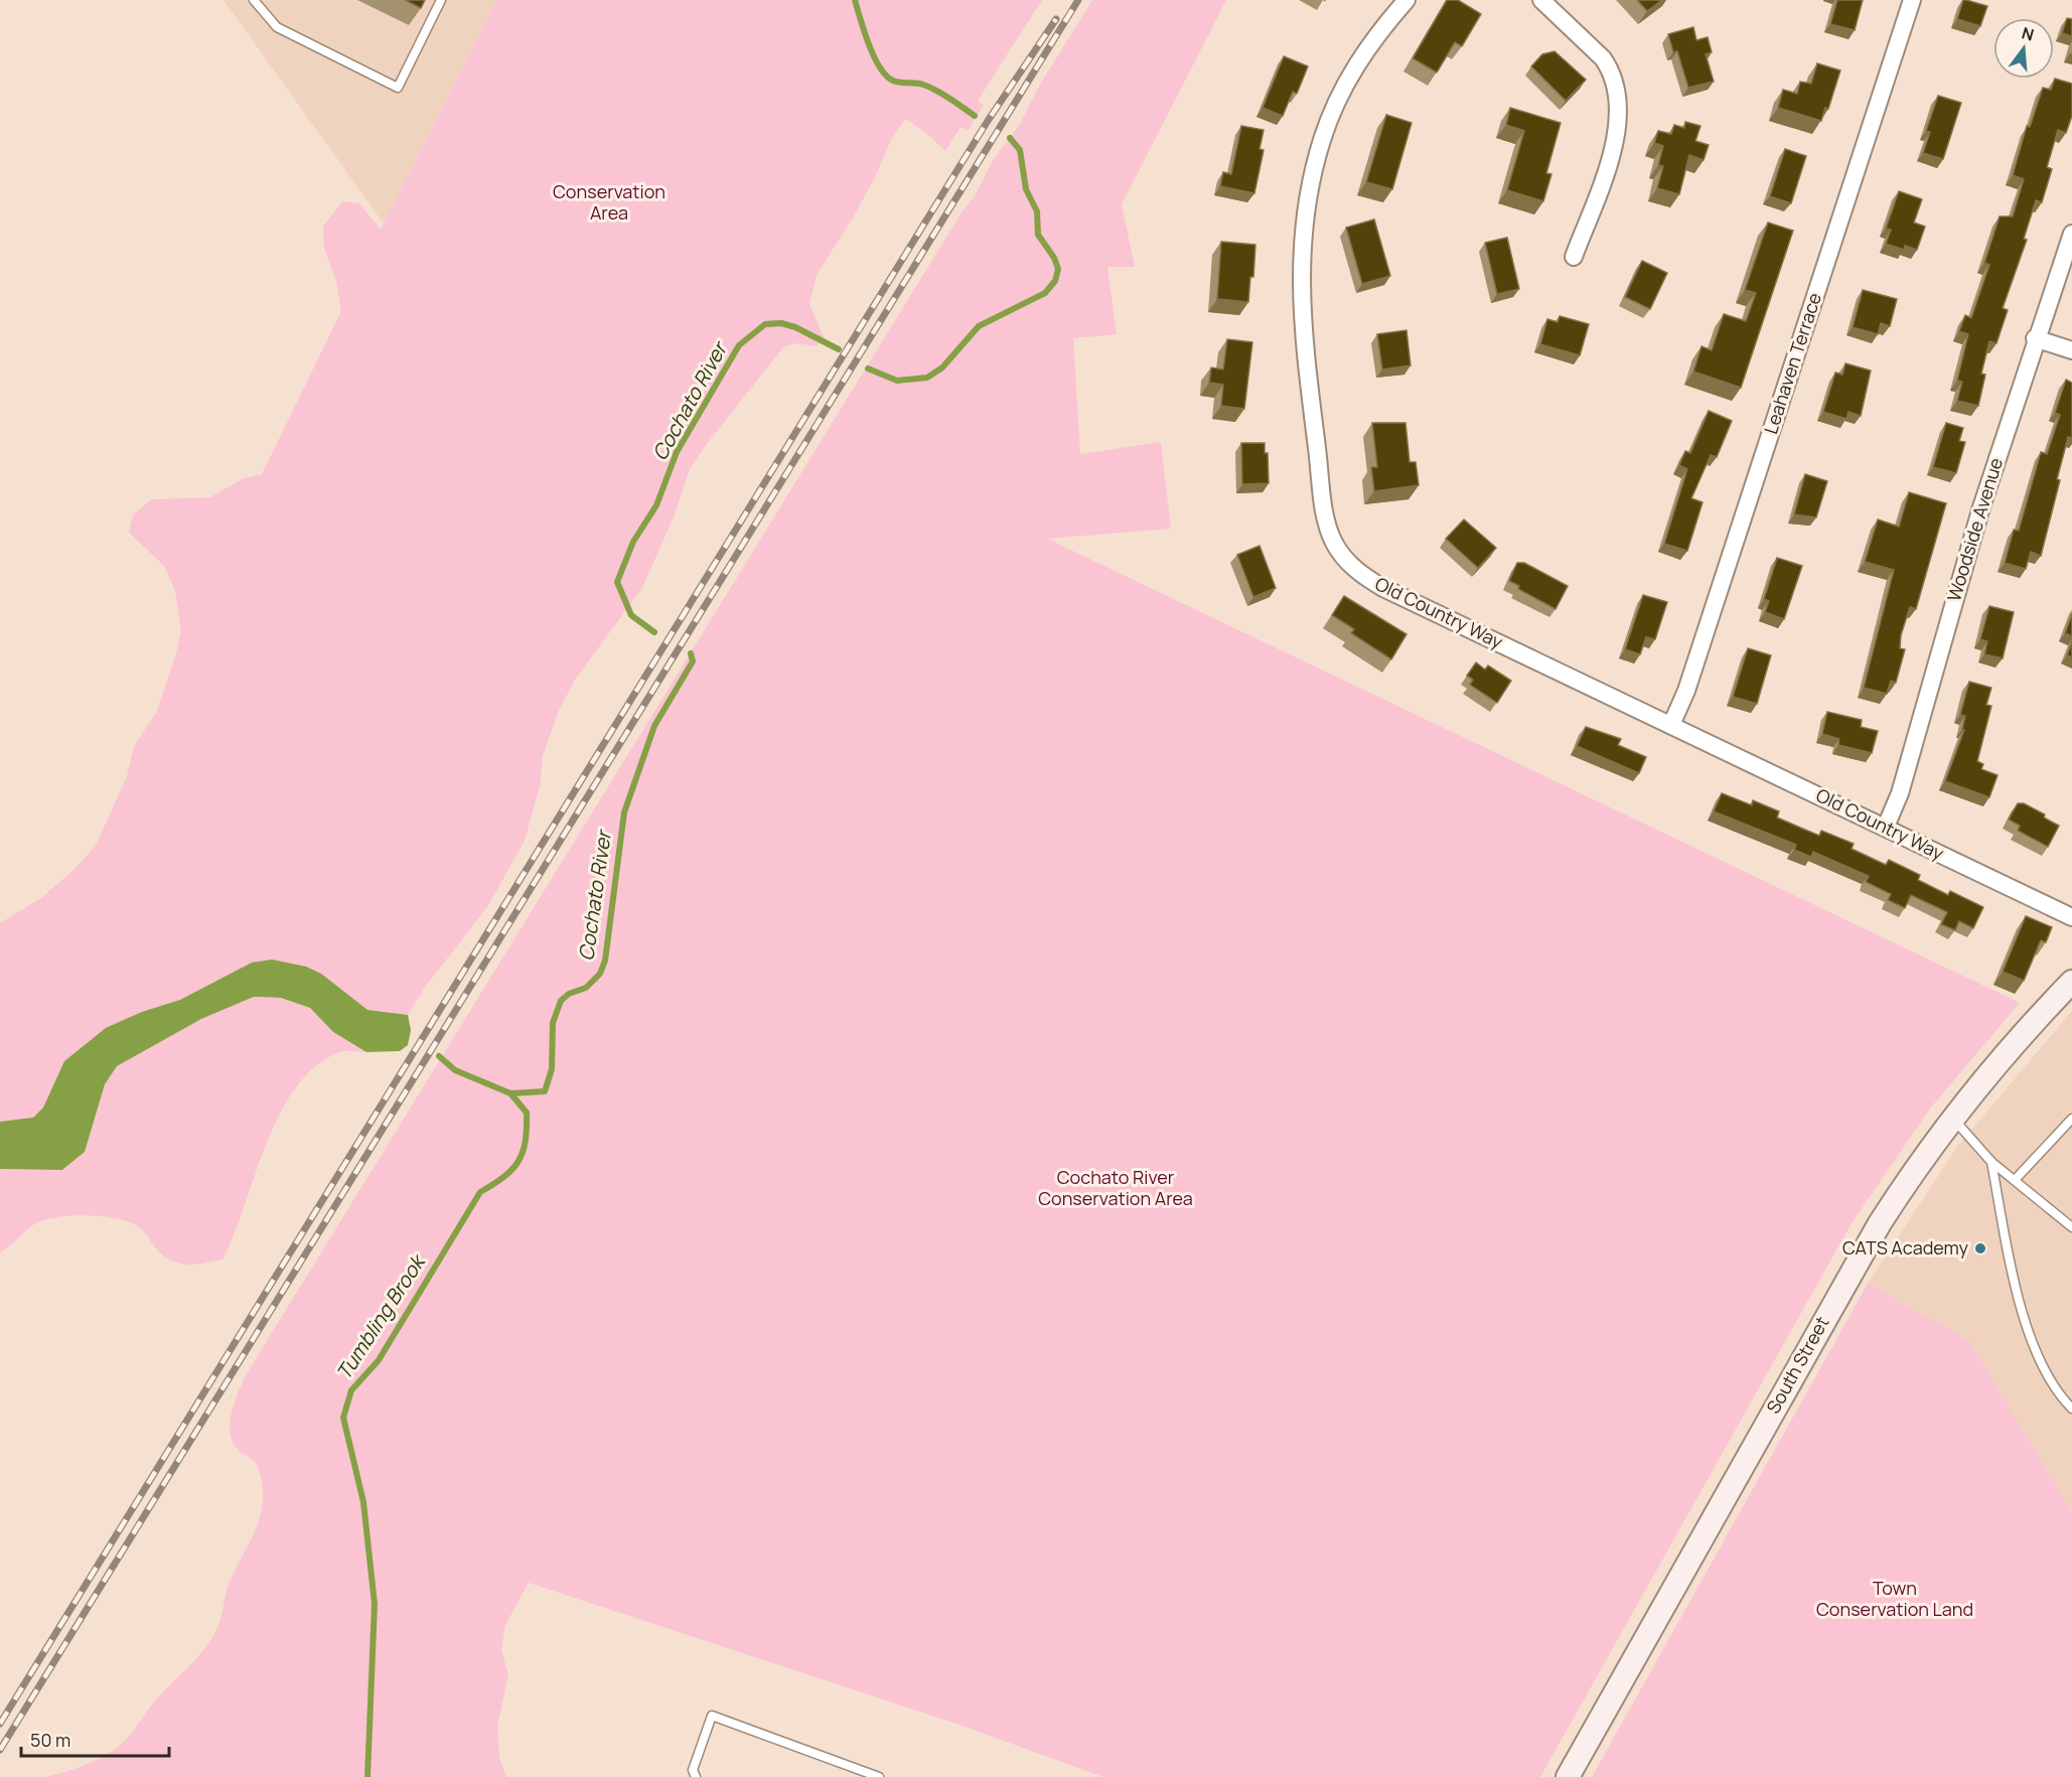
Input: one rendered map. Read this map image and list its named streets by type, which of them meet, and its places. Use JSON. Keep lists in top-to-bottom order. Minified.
{"streets":{"main road":["South Street"],"street":["Leahaven Terrace","Woodside Avenue","Old Country Way"]},"crossings":[["Leahaven Terrace","Old Country Way"],["Woodside Avenue","Old Country Way"]],"water":["Cochato River","Tumbling Brook"],"parks":["Conservation Area","Cochato River Conservation Area","Town Conservation Land"],"places":["CATS Academy"],"scale_bar":"50 m","north":"top"}
